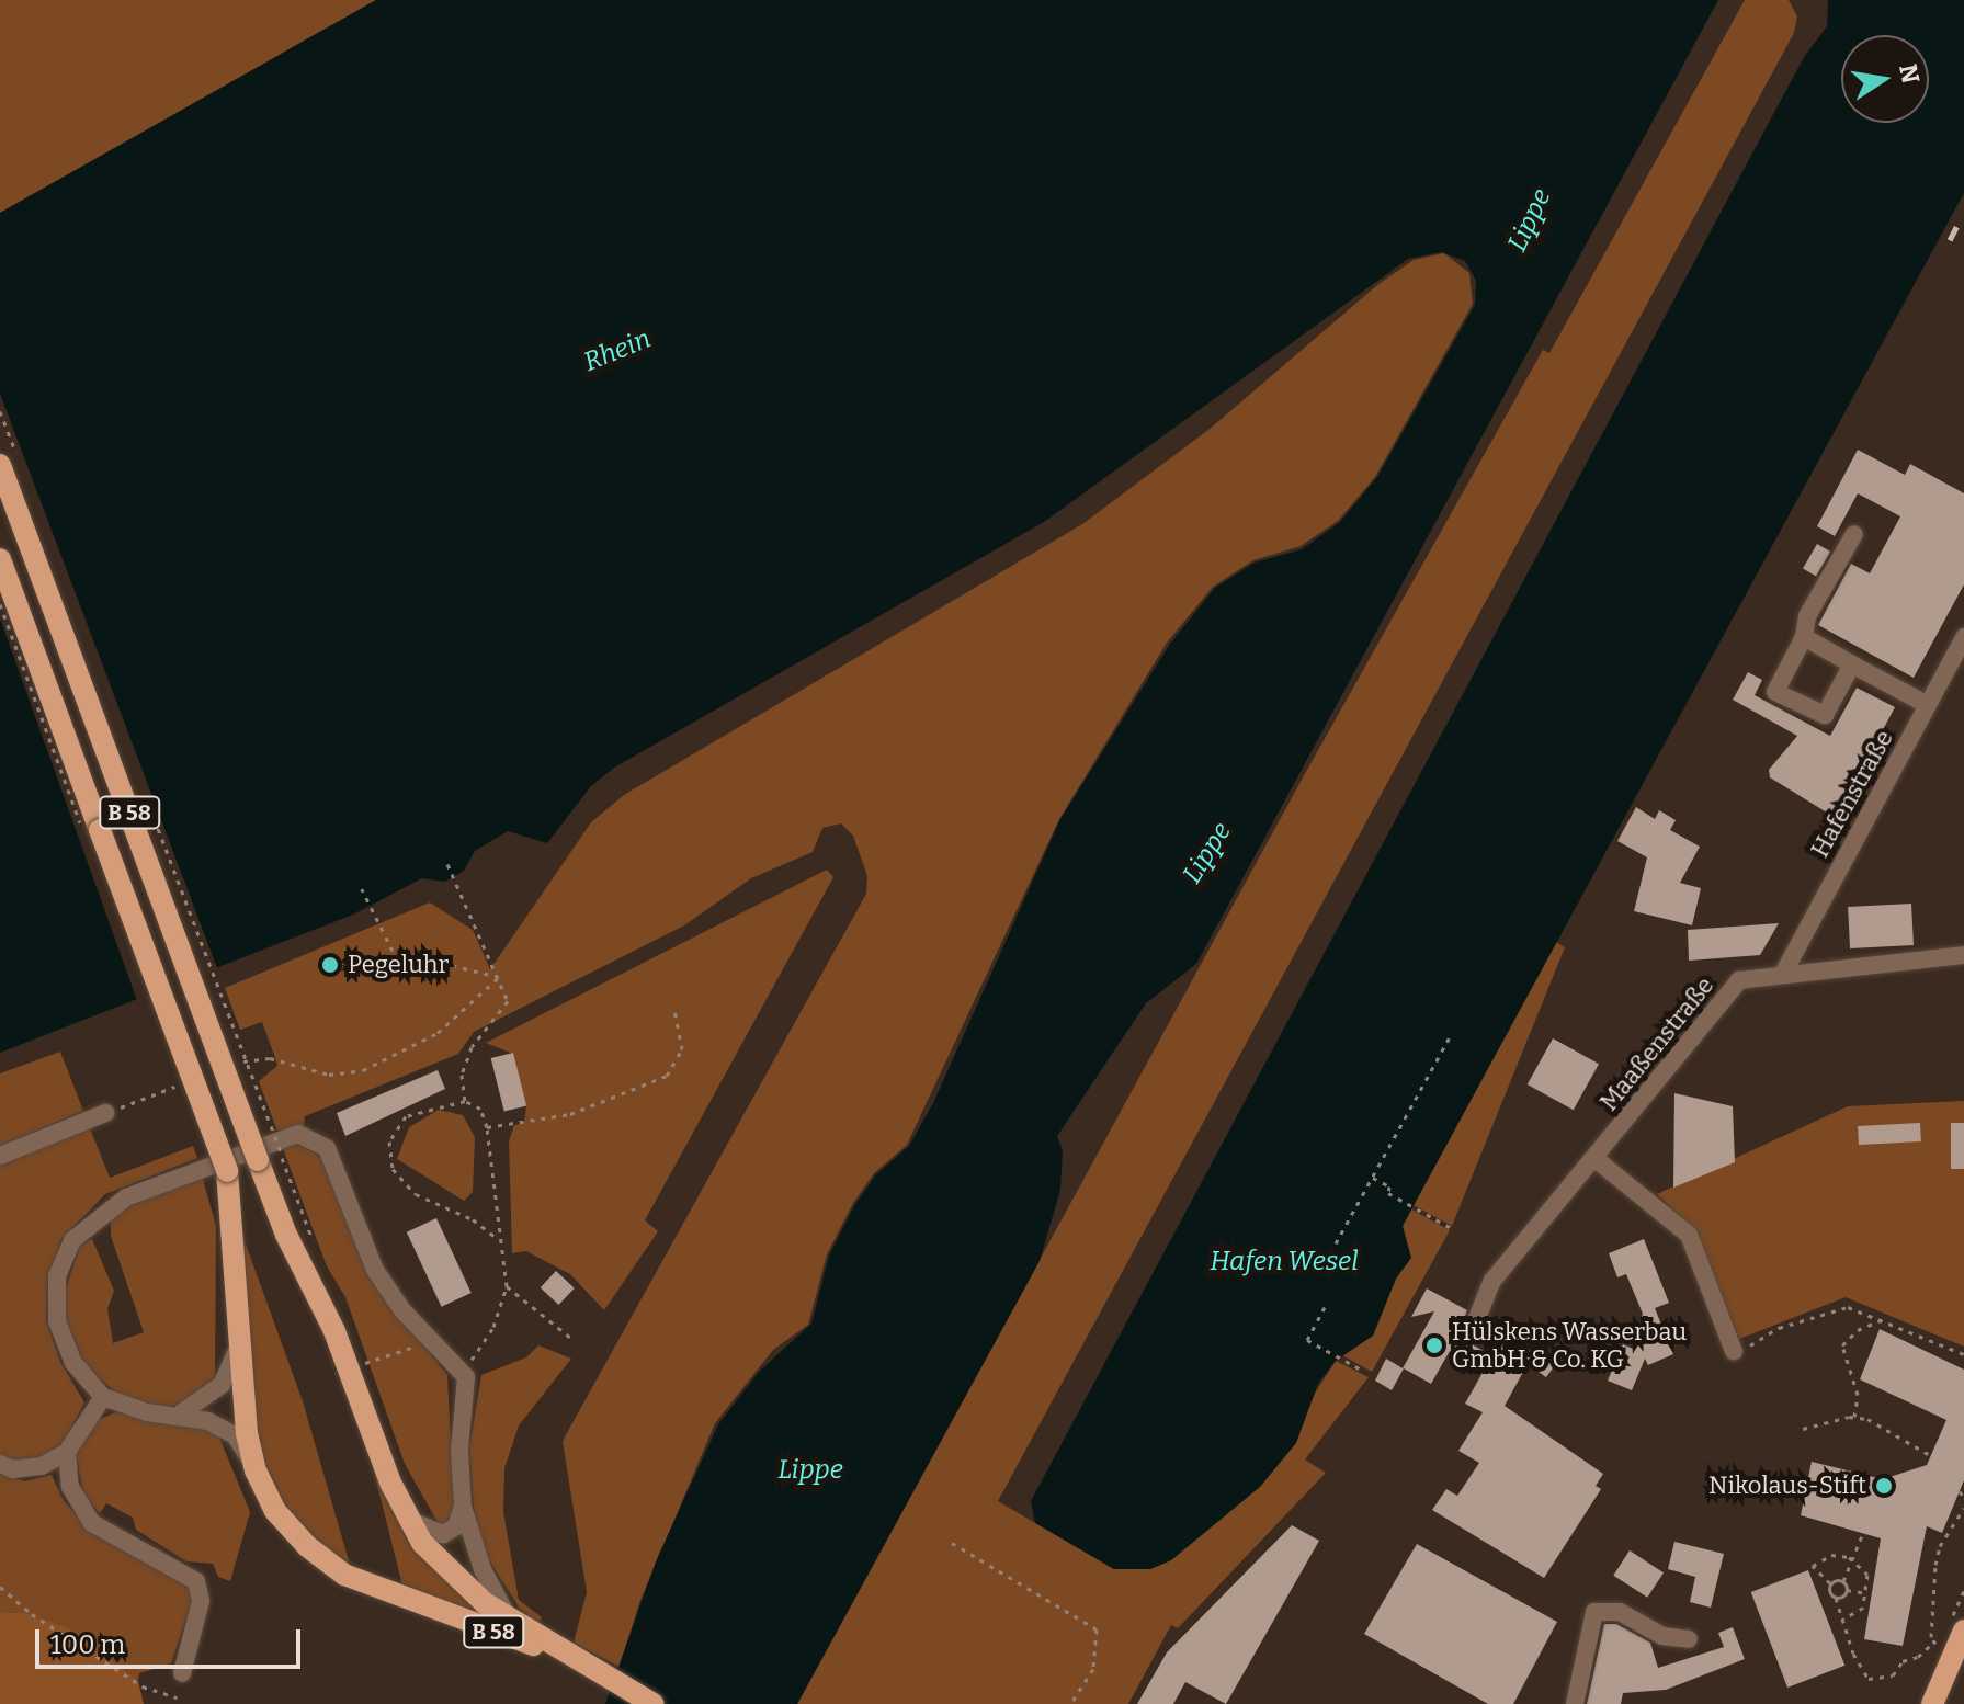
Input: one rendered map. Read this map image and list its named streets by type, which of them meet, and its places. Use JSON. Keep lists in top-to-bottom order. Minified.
{"streets":{"main road":["B 58"],"street":["Hafenstraße","Maaßenstraße"]},"crossings":[["Hafenstraße","Maaßenstraße"]],"water":["Lippe","Rhein","Hafen Wesel"],"places":["Pegeluhr","Hülskens Wasserbau GmbH & Co. KG","Nikolaus-Stift"],"scale_bar":"100 m","north":"right"}
